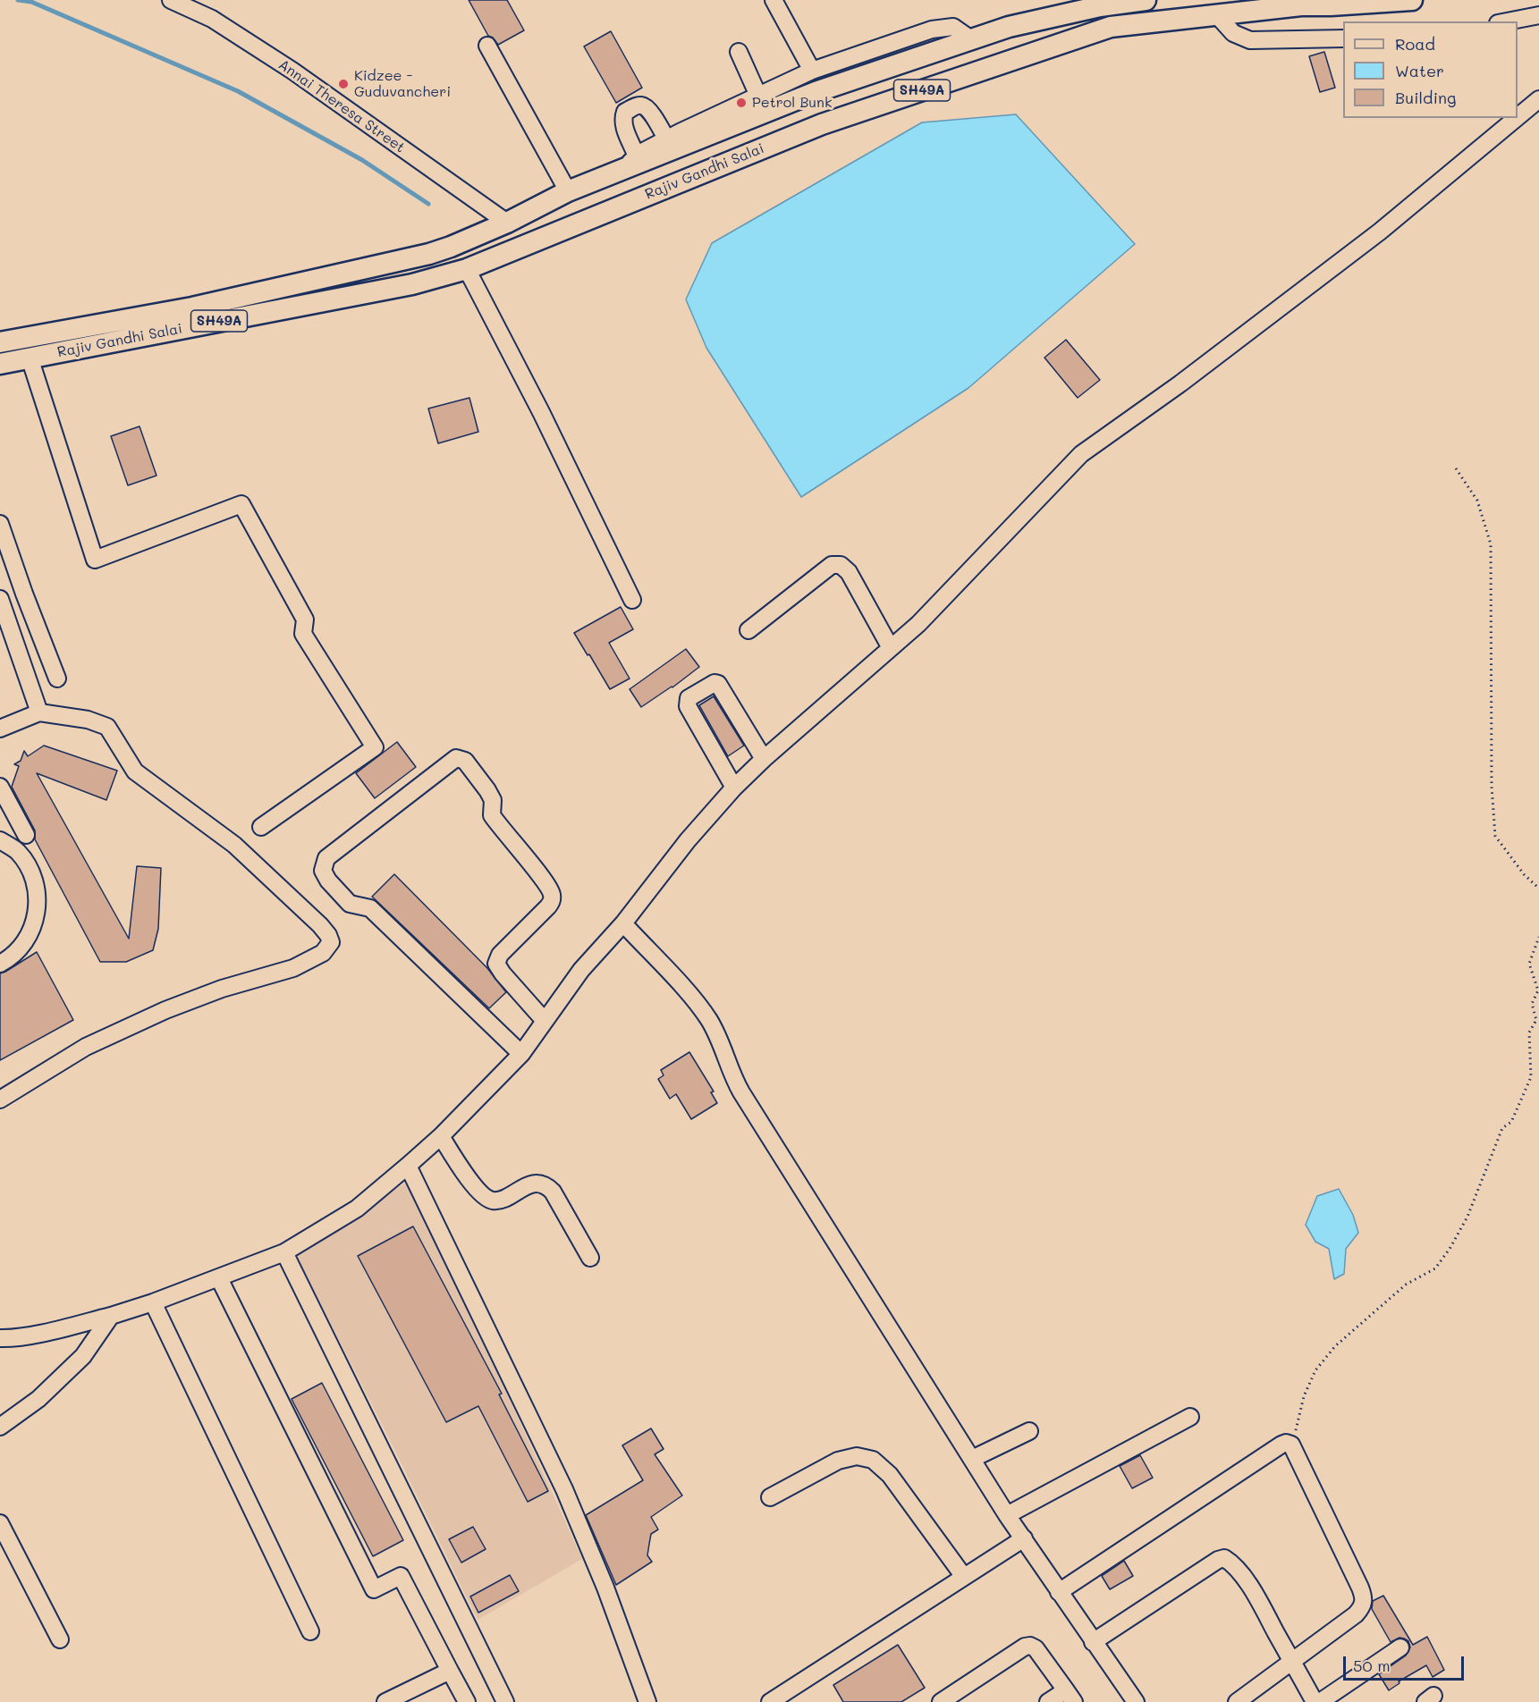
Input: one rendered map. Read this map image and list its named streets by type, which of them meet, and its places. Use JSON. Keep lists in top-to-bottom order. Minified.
{"streets":{"main road":["SH49A","Rajiv Gandhi Salai"],"street":["Annai Theresa Street"]},"crossings":[["Annai Theresa Street","Rajiv Gandhi Salai"]],"places":["Kidzee - Guduvancheri","Petrol Bunk"],"legend":["Road","Water","Building"],"scale_bar":"50 m"}
